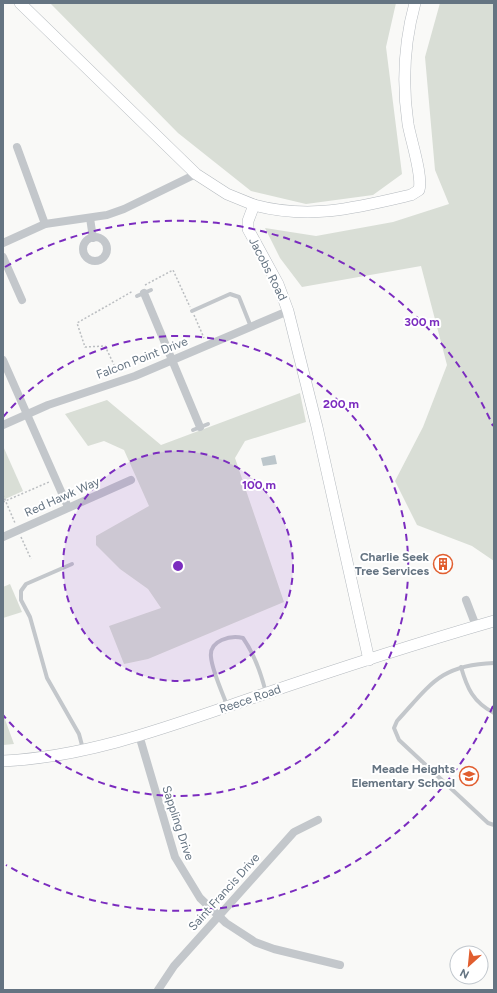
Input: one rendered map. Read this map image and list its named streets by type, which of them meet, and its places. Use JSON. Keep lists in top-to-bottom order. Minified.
{"streets":{"street":["Jacobs Road","Falcon Point Drive","Red Hawk Way","Reece Road","Sappling Drive","Saint Francis Drive"]},"crossings":[["Jacobs Road","Falcon Point Drive"],["Jacobs Road","Reece Road"],["Reece Road","Sappling Drive"],["Sappling Drive","Saint Francis Drive"]],"places":{"building":["Charlie Seek Tree Services"],"school or university":["Meade Heights Elementary School"]},"north":"bottom left","rings":["300 m","200 m","100 m"]}
